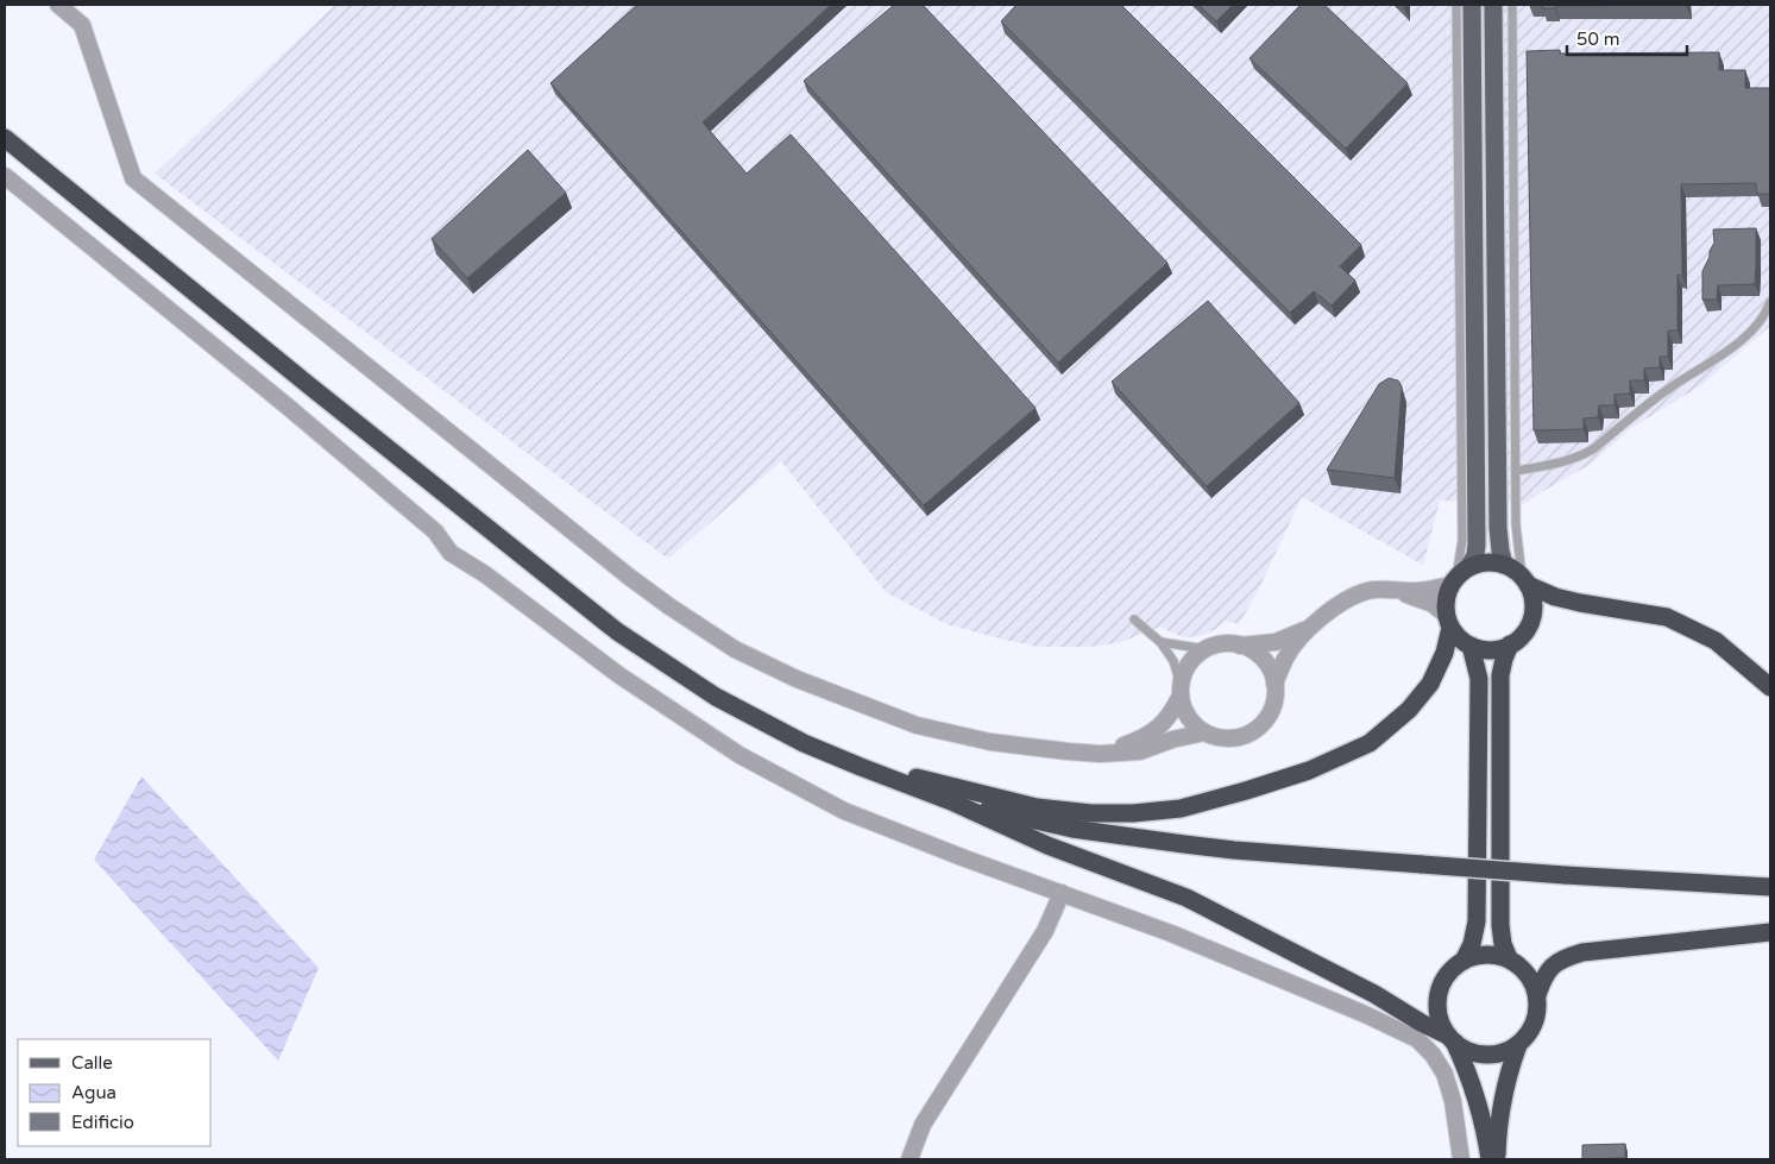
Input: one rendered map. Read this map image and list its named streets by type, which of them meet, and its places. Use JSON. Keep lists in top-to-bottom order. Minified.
{"legend":["Calle","Agua","Edificio"],"scale_bar":"50 m"}
